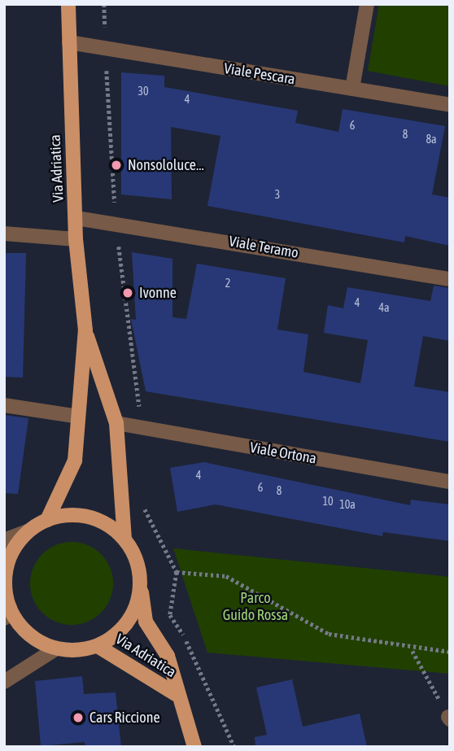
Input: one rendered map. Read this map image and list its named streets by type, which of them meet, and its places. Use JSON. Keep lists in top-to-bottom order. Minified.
{"streets":{"main road":["Via Adriatica"],"street":["Viale Pescara","Viale Teramo","Viale Ortona"]},"crossings":[["Viale Pescara","Via Adriatica"],["Via Adriatica","Viale Teramo"],["Via Adriatica","Viale Ortona"]],"parks":["Parco Guido Rossa"],"places":["Nonsololuce...","Ivonne","Cars Riccione"],"house_numbers":["30","4","6","8","8a","3","2","4","4a","4","6","8","10","10a"]}
